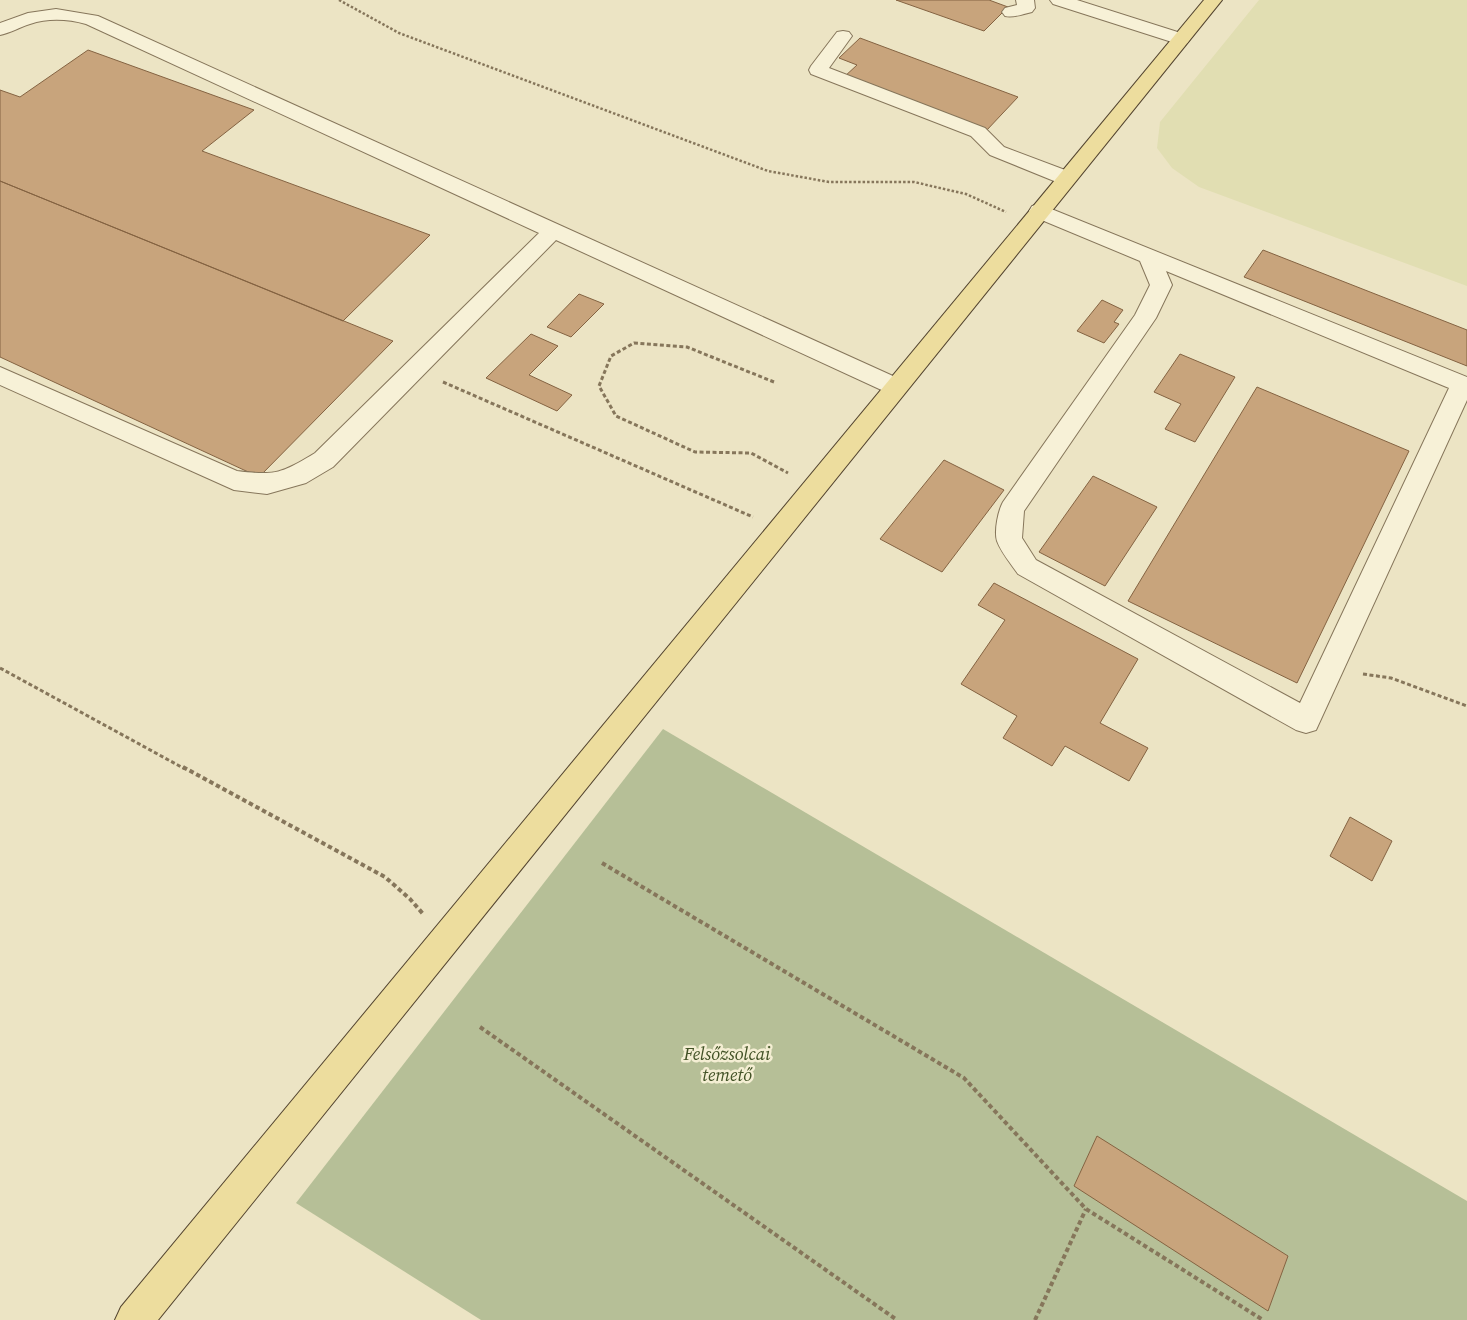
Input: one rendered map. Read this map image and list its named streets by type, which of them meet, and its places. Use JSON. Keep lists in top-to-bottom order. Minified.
{"parks":["Felsőzsolcai temető"]}
